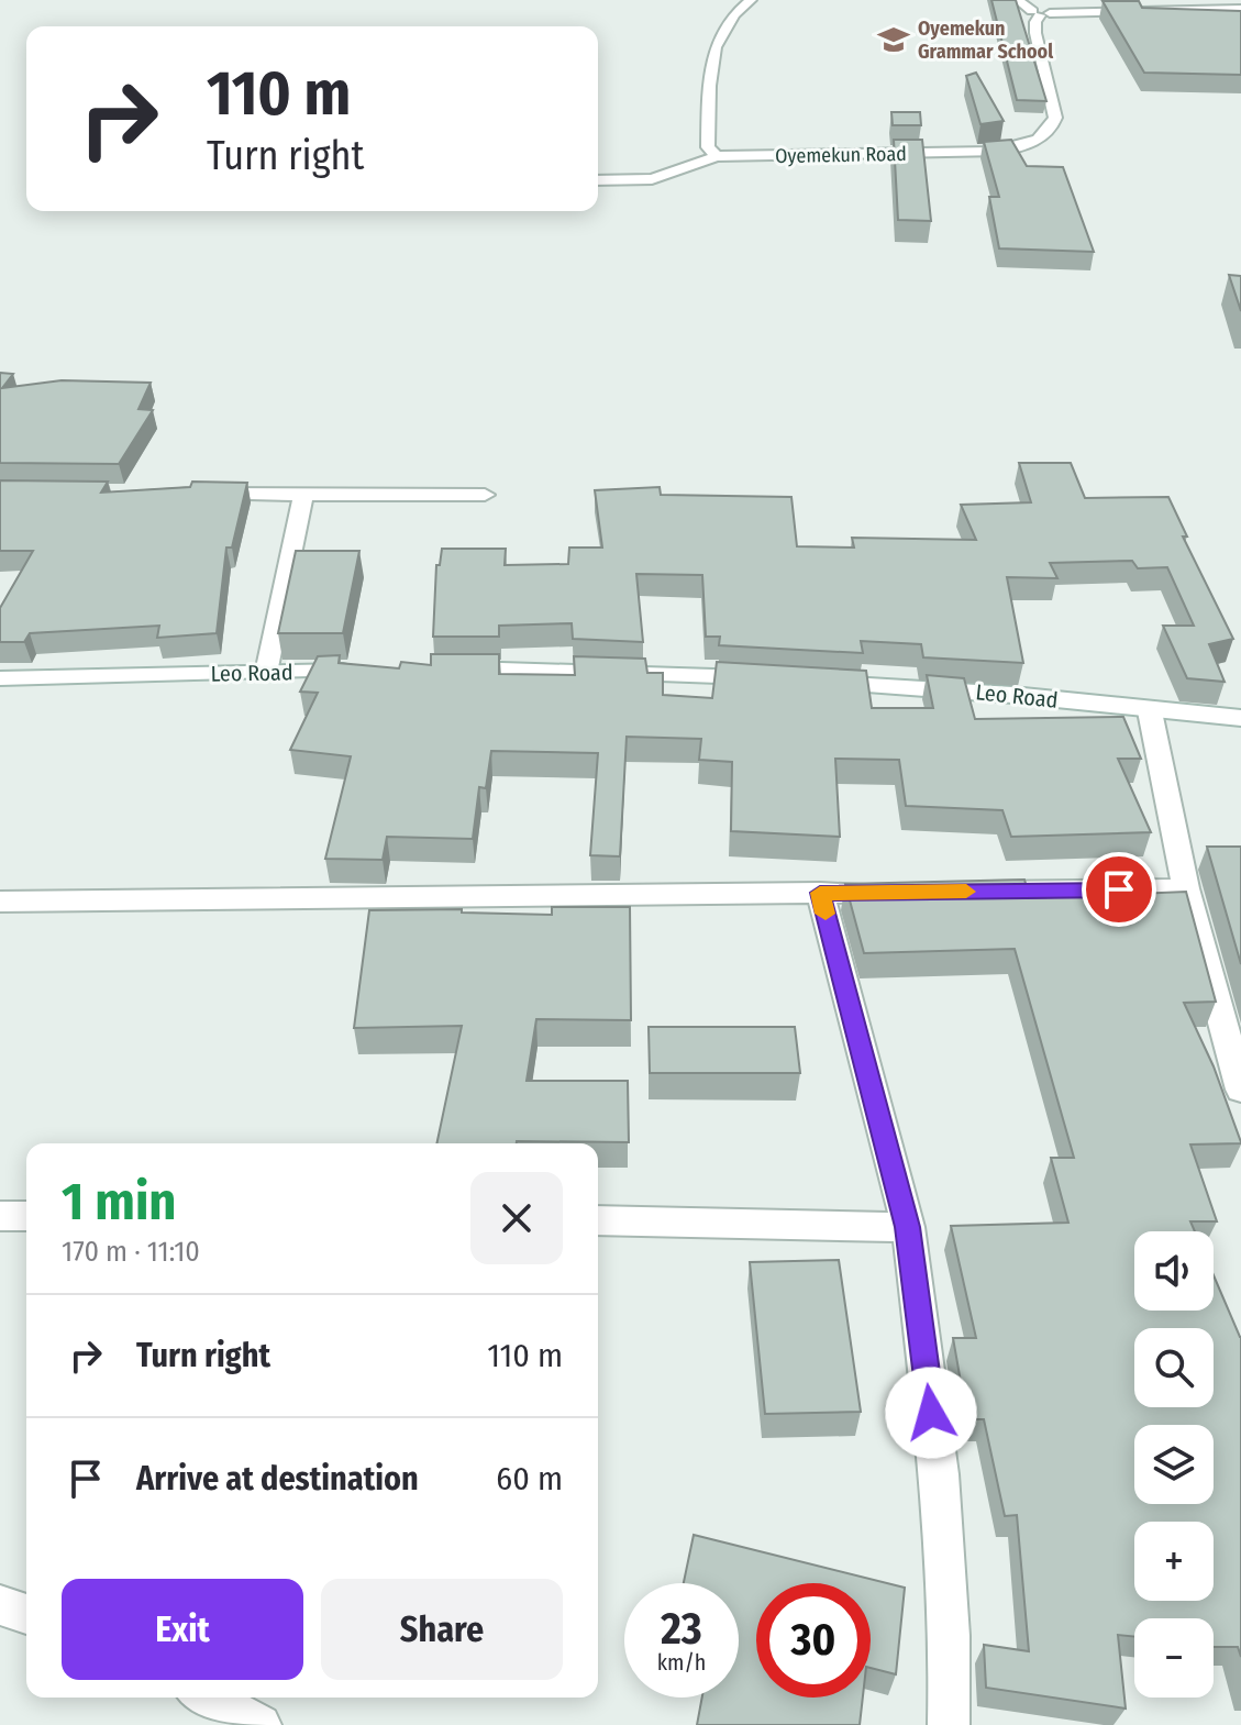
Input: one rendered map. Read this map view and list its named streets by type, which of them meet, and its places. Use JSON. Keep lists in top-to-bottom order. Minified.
{"streets":{"street":["Oyemekun Road","Leo Road"]},"places":{"school or university":["Oyemekun Grammar School"]},"page":{"turn":["110 m","Turn right"],"heading":["1 min","170 m · 11:10"],"map_buttons":["+","−"],"list":[{"name":"Turn right","value":"110 m"},{"name":"Arrive at destination","value":"60 m"}],"buttons":["Exit","Share"],"speed":"23 km/h","limit":"30"}}
